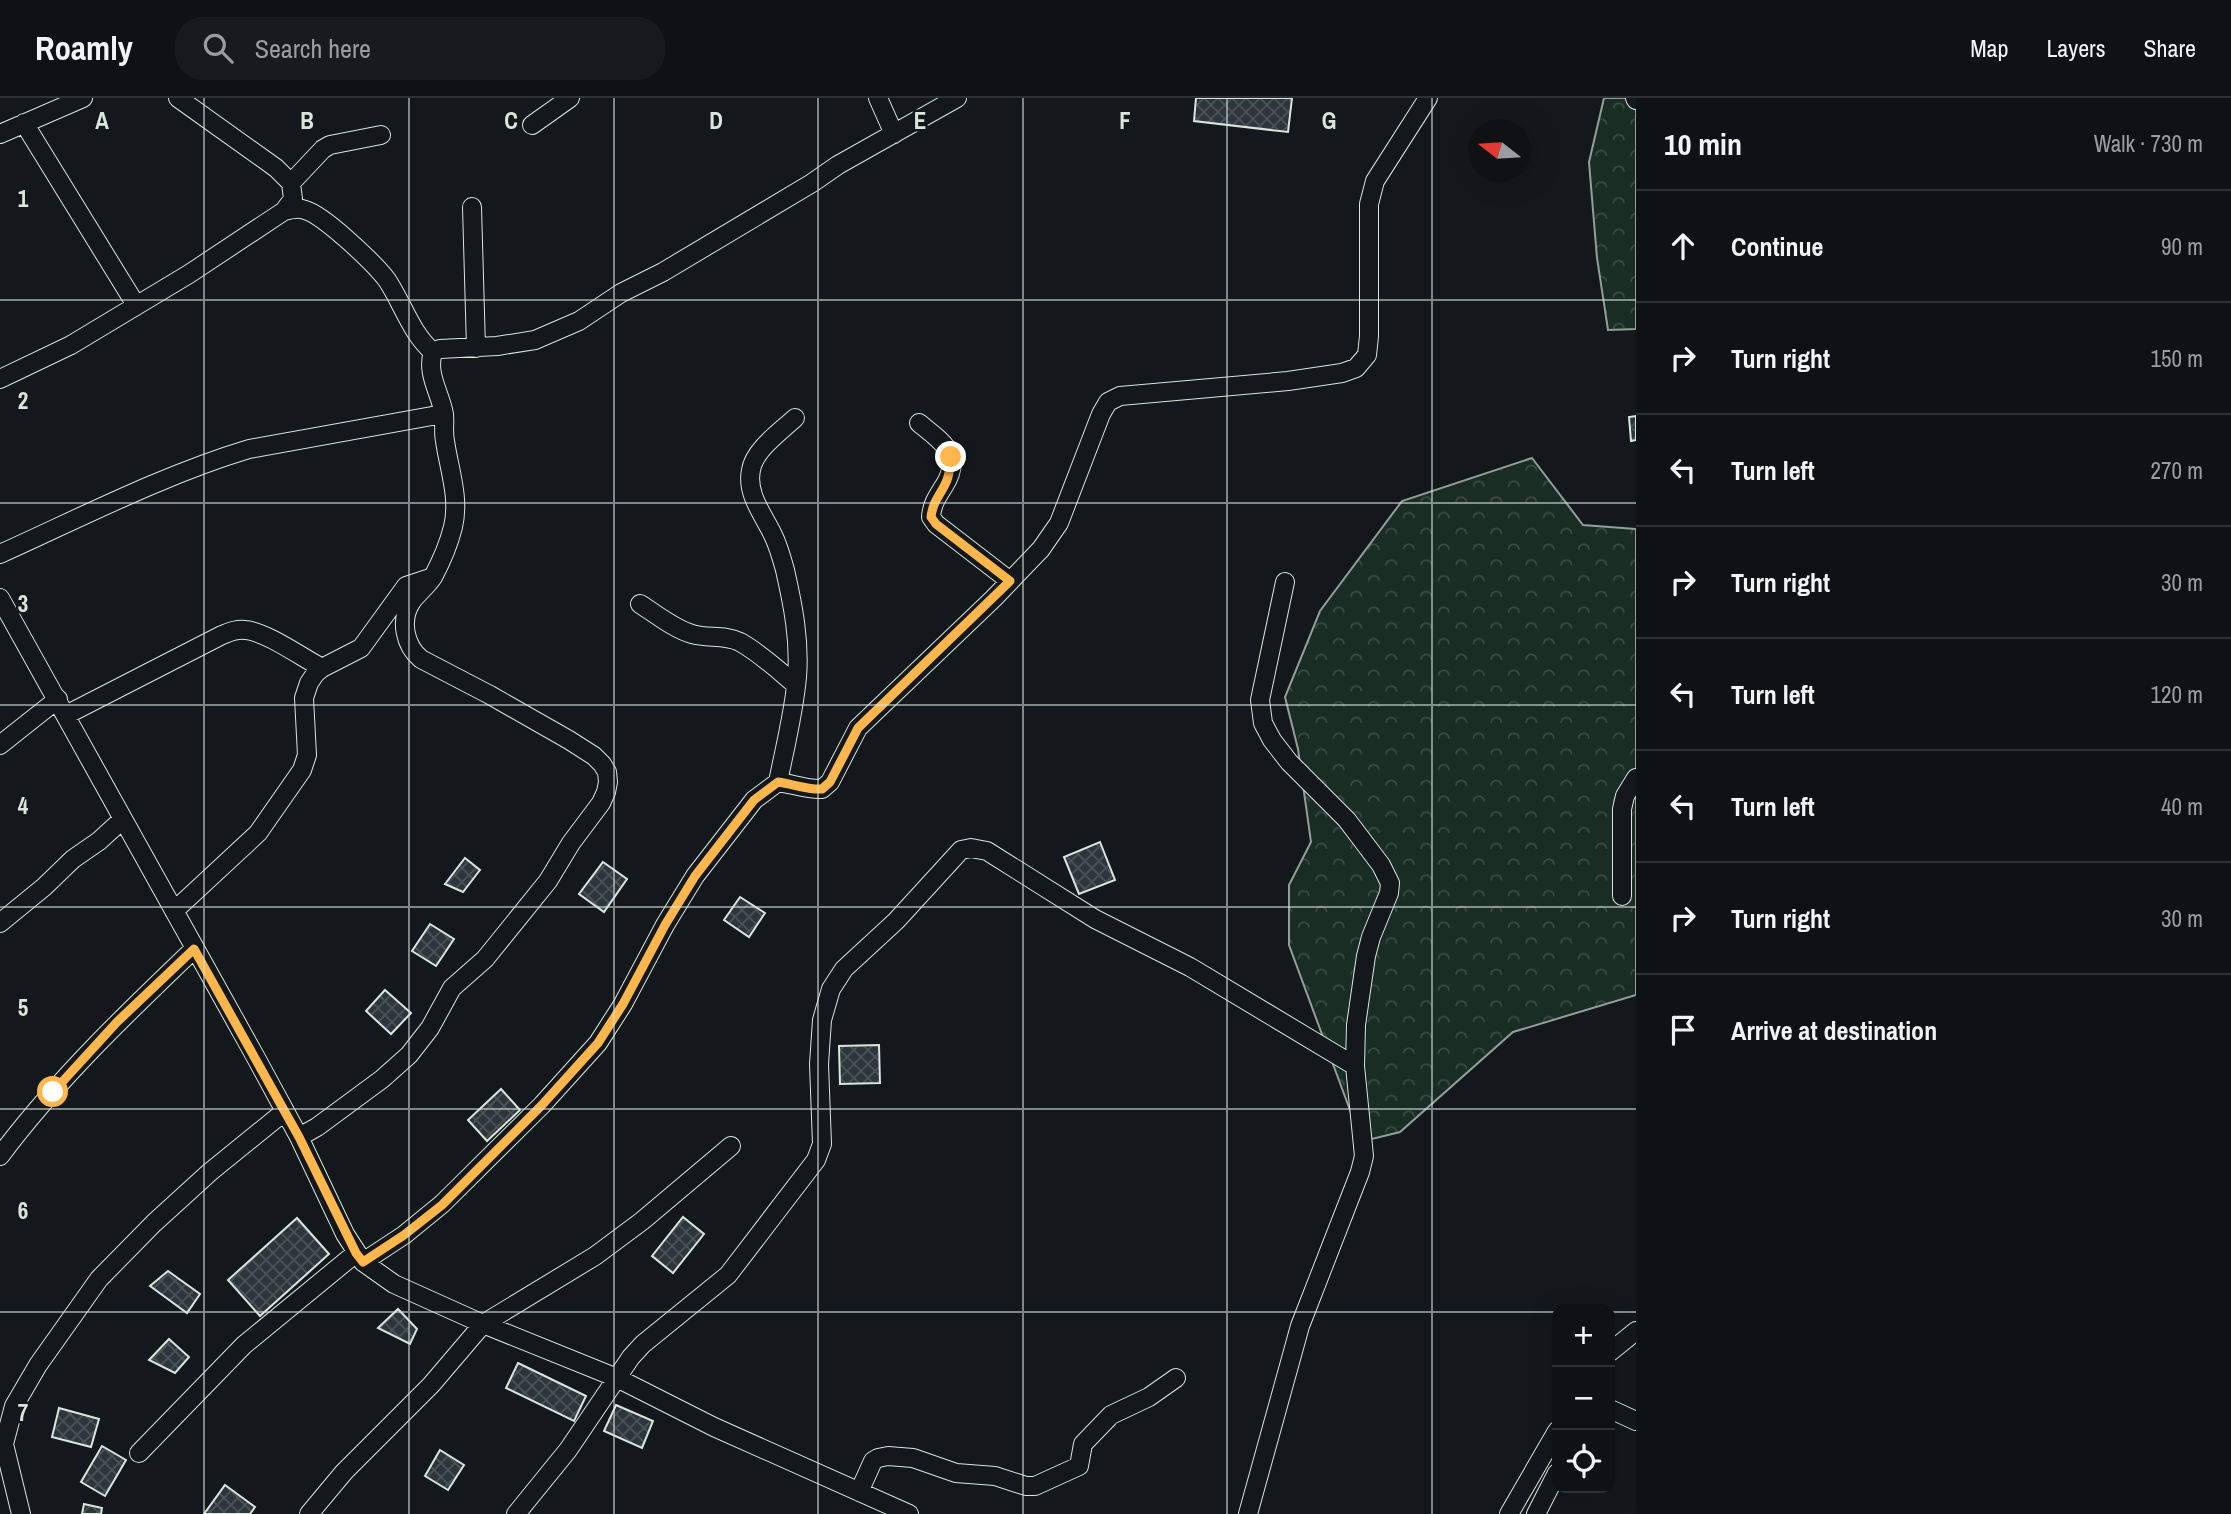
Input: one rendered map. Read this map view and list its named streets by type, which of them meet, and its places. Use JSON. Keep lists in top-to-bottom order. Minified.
{"north":"left","page":{"header":"Roamly","search":"Search here","nav":["Map","Layers","Share"],"heading":["10 min","Walk · 730 m"],"list":[["Continue","90 m"],["Turn right","150 m"],["Turn left","270 m"],["Turn right","30 m"],["Turn left","120 m"],["Turn left","40 m"],["Turn right","30 m"],"Arrive at destination"],"map_buttons":["+","−"]},"grid":{"columns":["A","B","C","D","E","F","G"],"rows":["1","2","3","4","5","6","7"]}}
